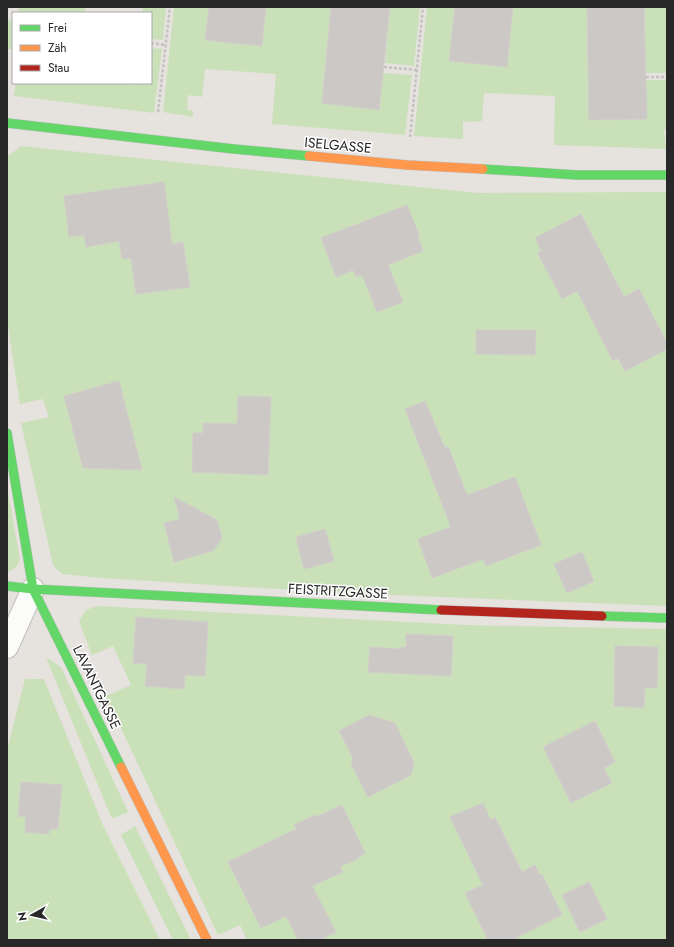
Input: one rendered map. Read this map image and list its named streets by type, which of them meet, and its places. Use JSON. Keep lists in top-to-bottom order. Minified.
{"streets":{"street":["ISELGASSE","FEISTRITZGASSE","LAVANTGASSE"]},"crossings":[["FEISTRITZGASSE","LAVANTGASSE"]],"legend":["Frei","Zäh","Stau"],"north":"left"}
